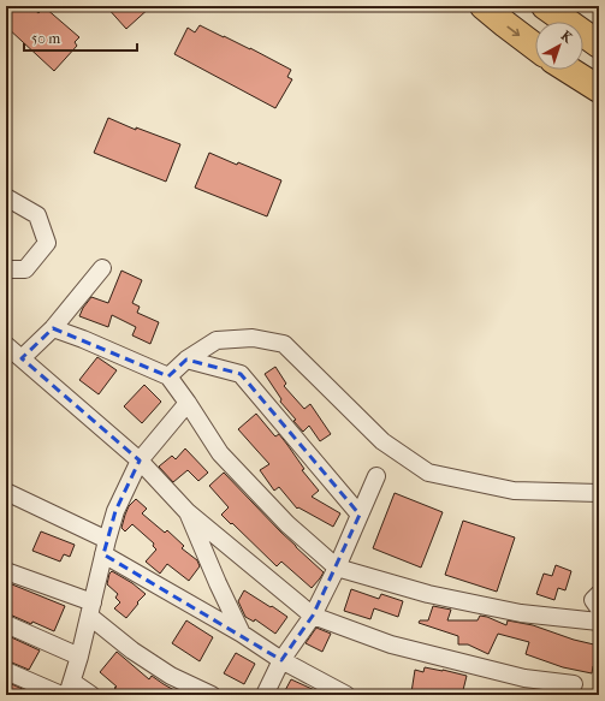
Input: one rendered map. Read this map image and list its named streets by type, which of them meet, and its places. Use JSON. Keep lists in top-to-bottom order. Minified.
{"scale_bar":"50 m","north":"top right"}
